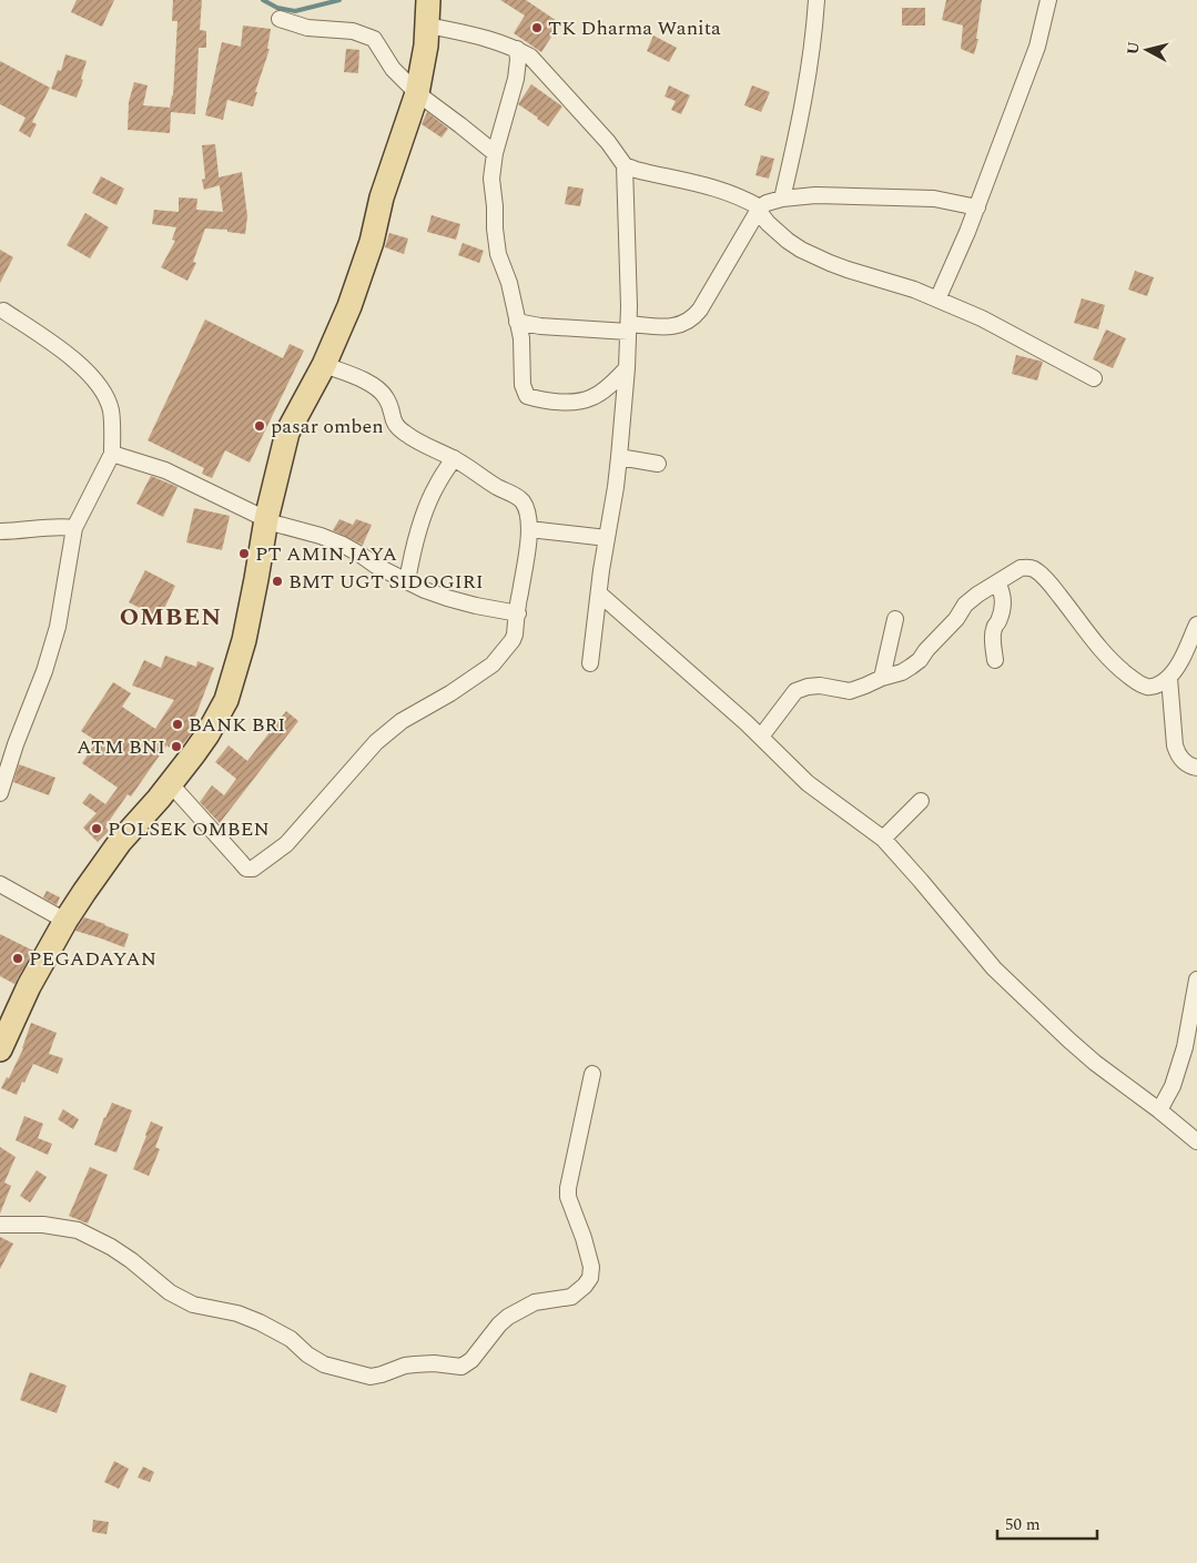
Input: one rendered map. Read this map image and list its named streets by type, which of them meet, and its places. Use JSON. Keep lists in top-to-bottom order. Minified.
{"districts":["OMBEN"],"places":["TK Dharma Wanita","pasar omben","PT AMIN JAYA","BMT UGT SIDOGIRI","BANK BRI","ATM BNI","POLSEK OMBEN","PEGADAYAN"],"scale_bar":"50 m","north":"left"}
